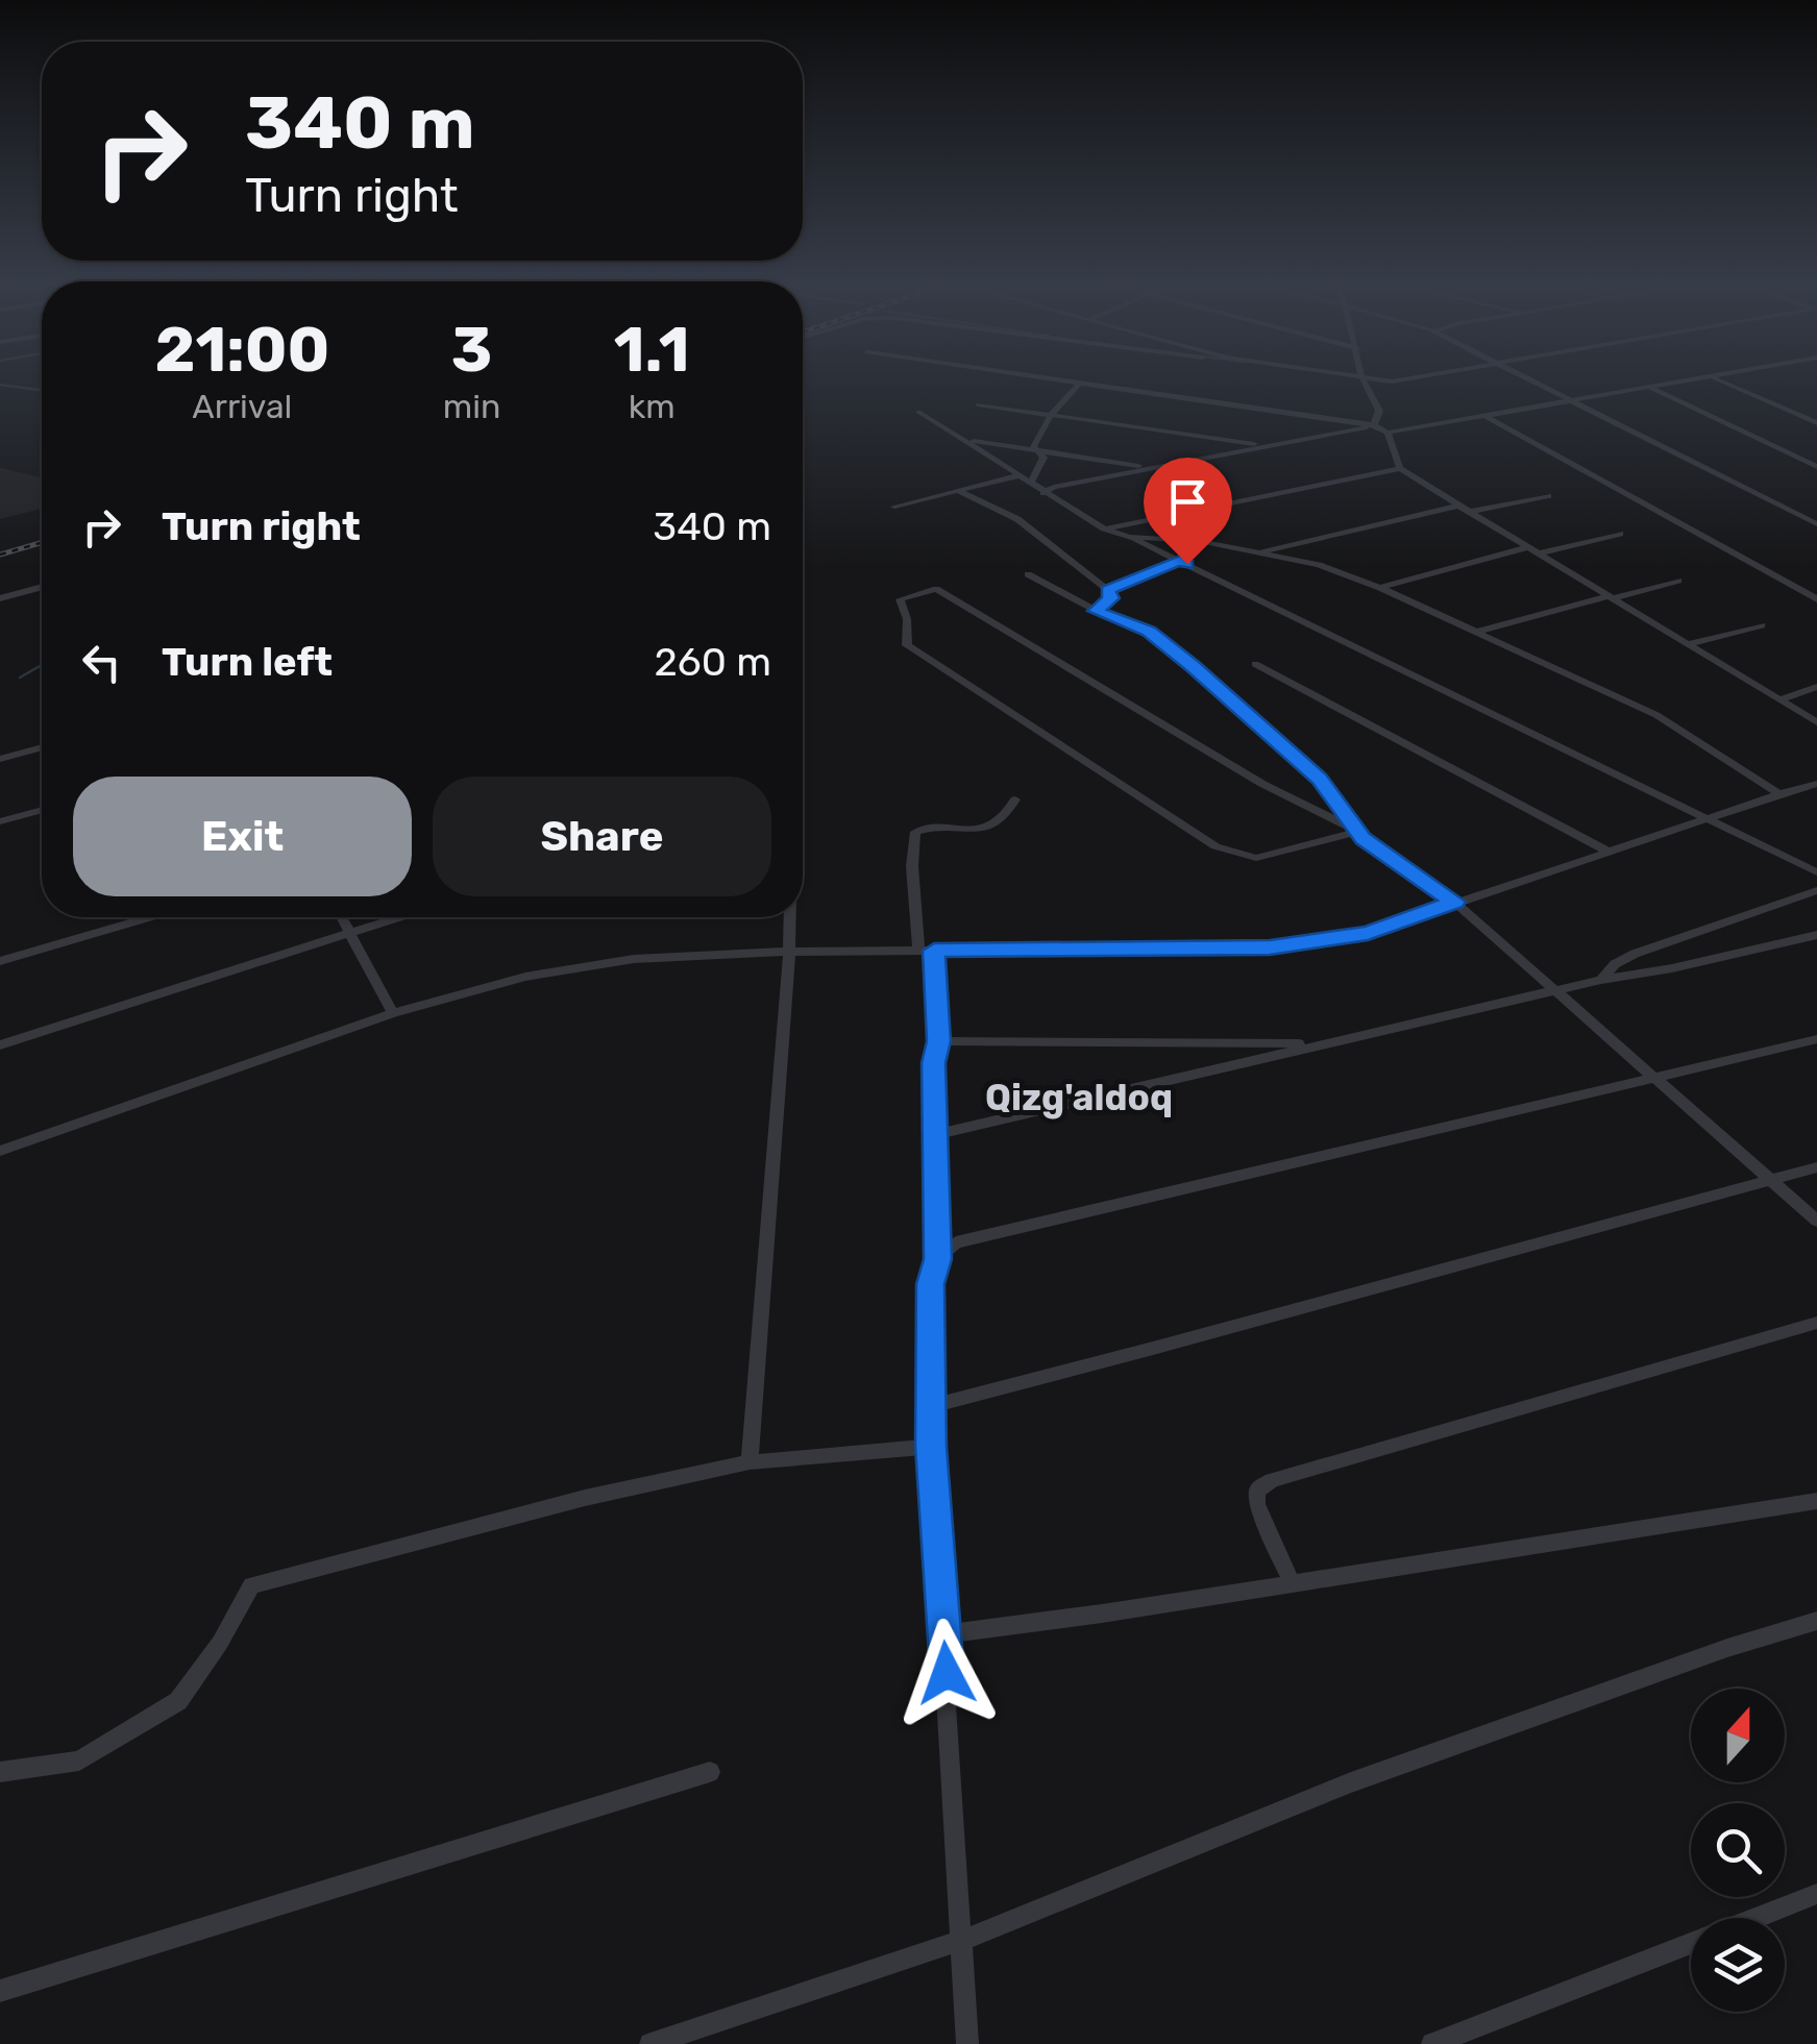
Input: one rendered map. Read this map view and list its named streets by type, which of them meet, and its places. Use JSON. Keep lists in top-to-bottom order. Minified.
{"districts":["Qizg'aldoq"],"north":"top","page":{"turn":["340 m","Turn right"],"eta":["21:00","Arrival","3","min","1.1","km"],"list":[{"name":"Turn right","value":"340 m"},{"name":"Turn left","value":"260 m"}],"buttons":["Exit","Share"]}}
